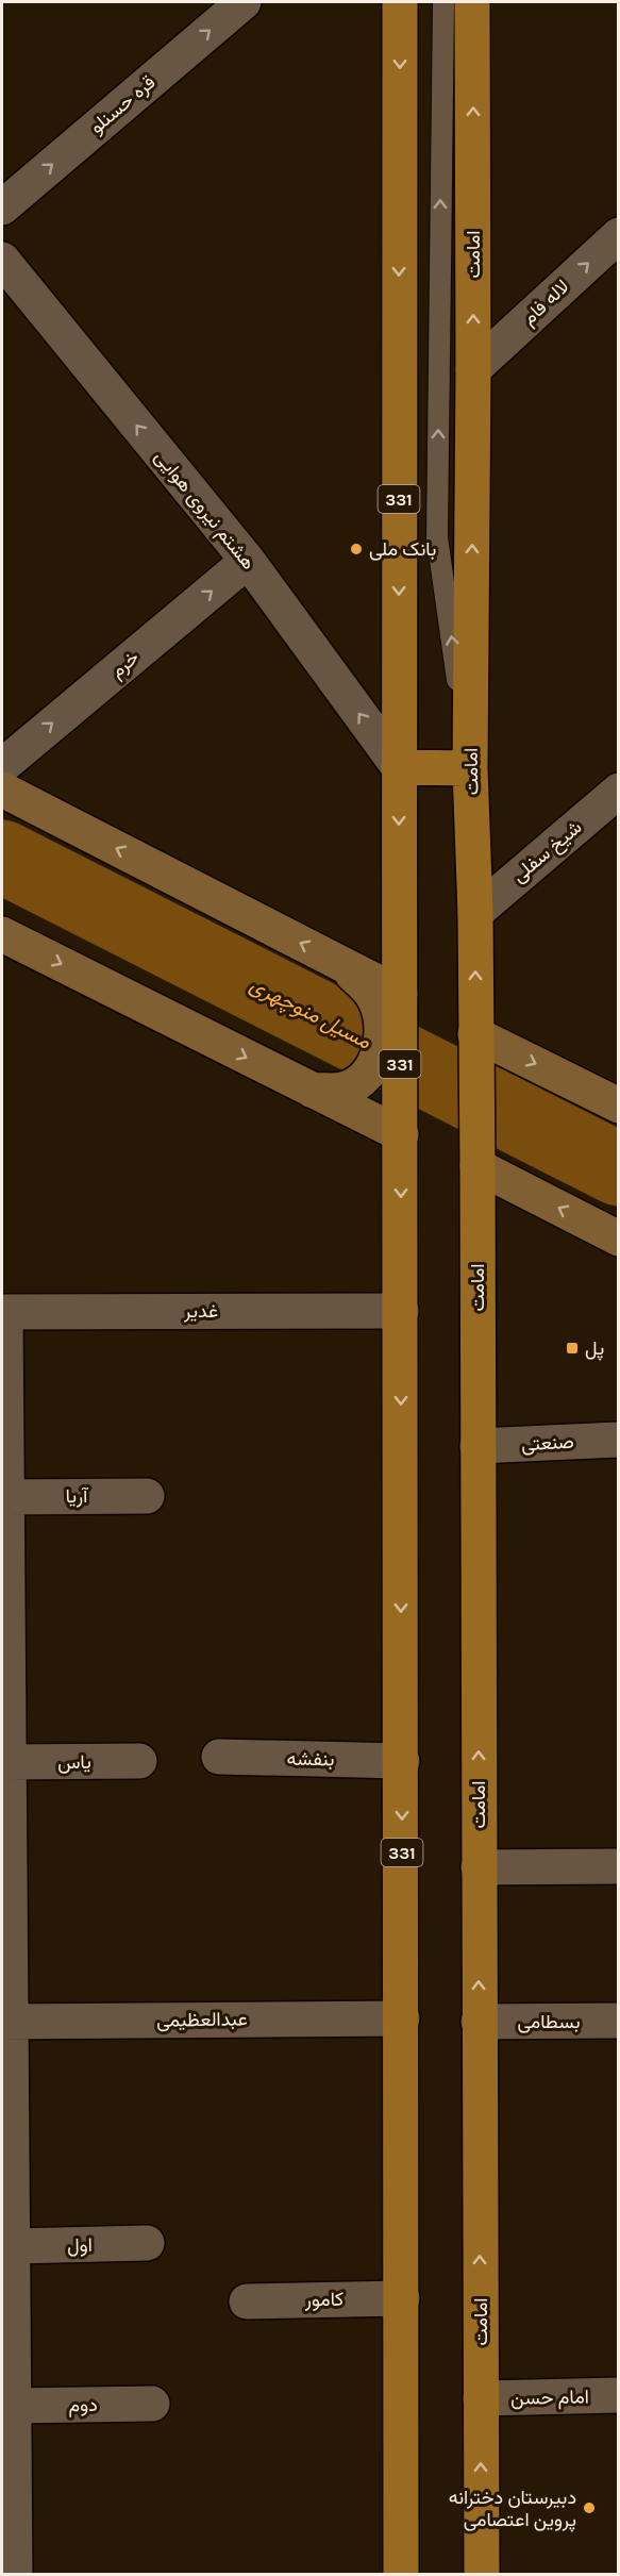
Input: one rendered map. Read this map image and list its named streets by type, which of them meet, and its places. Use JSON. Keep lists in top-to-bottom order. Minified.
{"streets":{"main road":["امامت","331"],"street":["قره حسنلو","لاله فام","هشتم نیروی هوایی","خرم","شیخ سفلی","غدیر","صنعتی","آریا","بنفشه","یاس","عبدالعظیمی","بسطامی","اول","کامور","امام حسن","دوم"]},"crossings":[["امامت","لاله فام"],["امامت","شیخ سفلی"],["امامت","صنعتی"],["امامت","بسطامی"],["امامت","امام حسن"],["331","هشتم نیروی هوایی"],["331","غدیر"],["331","بنفشه"],["331","عبدالعظیمی"],["331","کامور"],["هشتم نیروی هوایی","خرم"]],"one_way":["قره حسنلو","لاله فام","هشتم نیروی هوایی","خرم"],"water":["مسیل منوچهری"],"places":{"other":["بانک ملی","دبیرستان دخترانه پروین اعتصامی"],"transit":["پل"]}}
